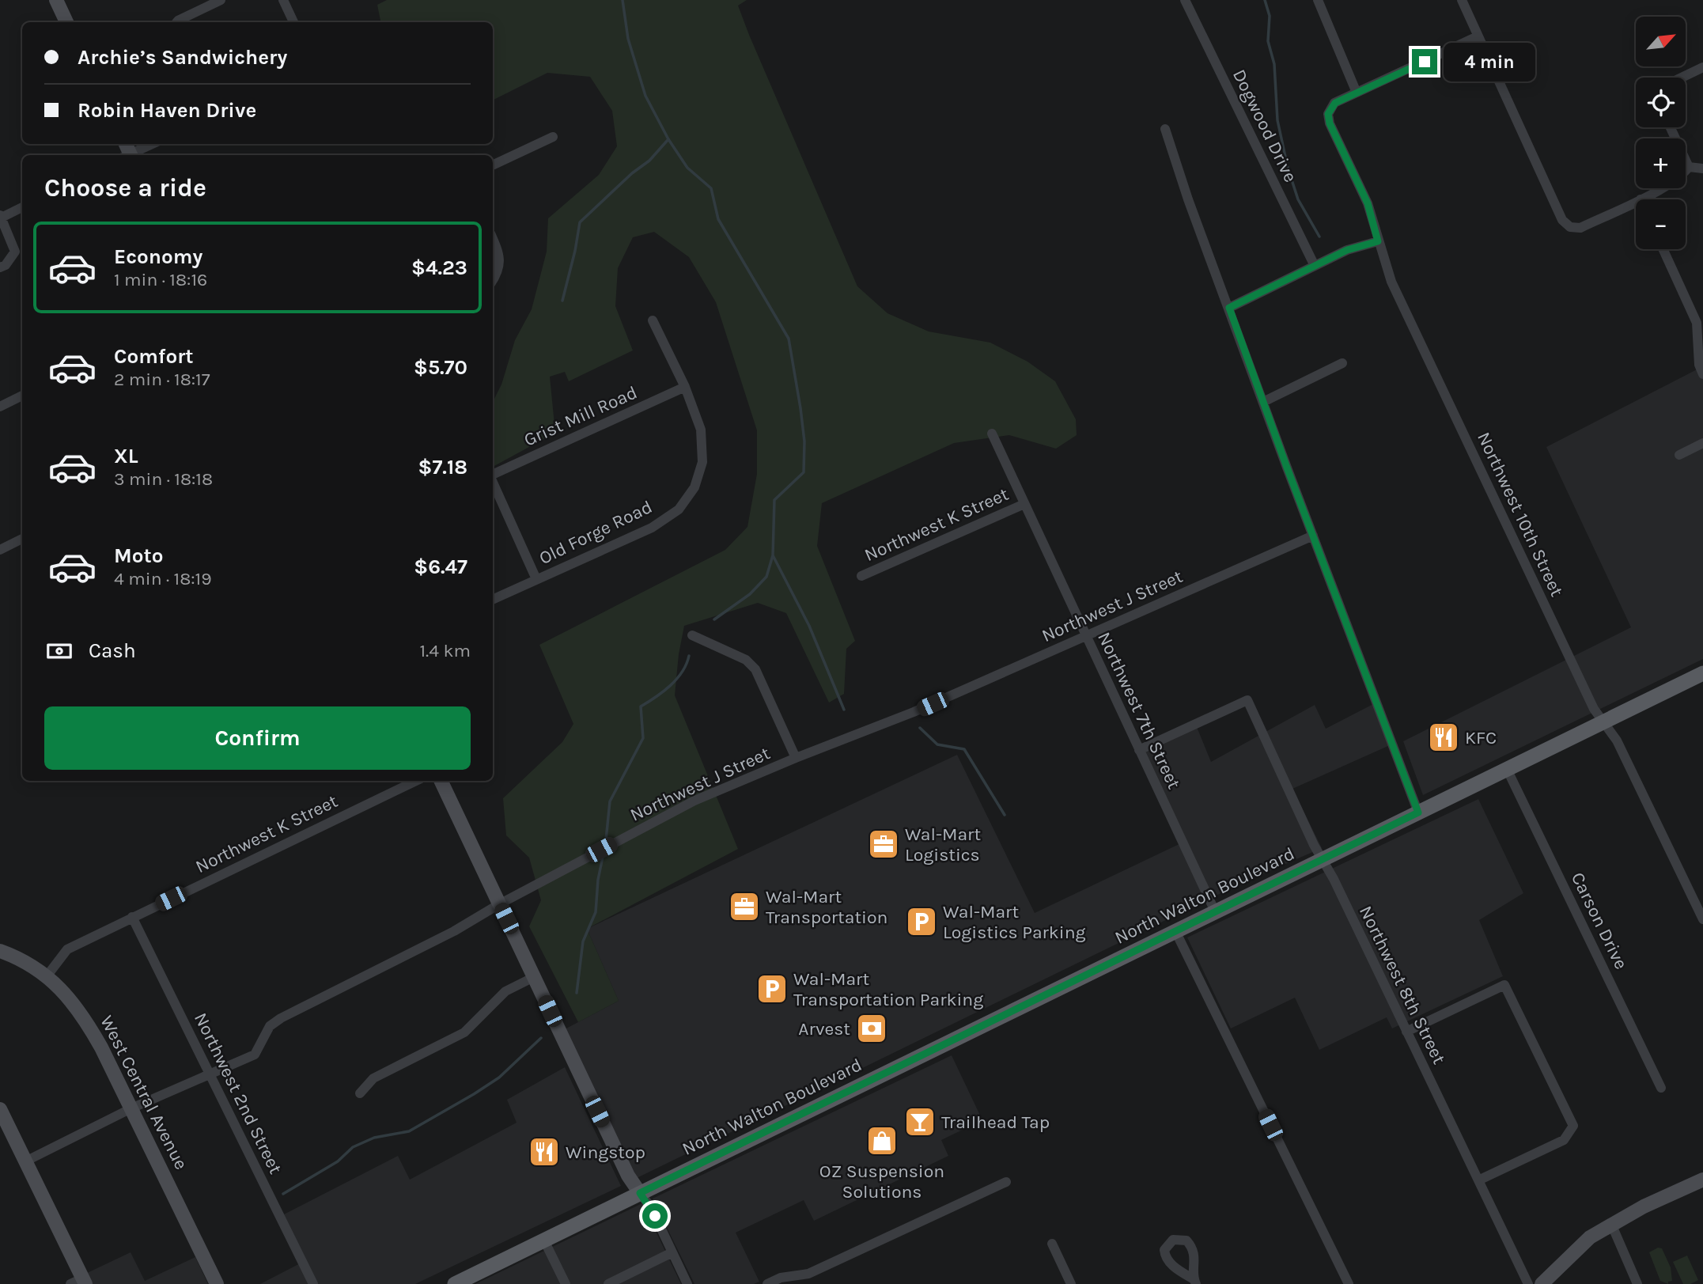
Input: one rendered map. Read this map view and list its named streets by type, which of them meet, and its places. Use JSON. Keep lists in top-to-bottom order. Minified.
{"streets":{"main road":["North Walton Boulevard"],"street":["Dogwood Drive","Grist Mill Road","Northwest 10th Street","Northwest K Street","Old Forge Road","Northwest J Street","Northwest 7th Street","Carson Drive","Northwest 8th Street","West Central Avenue","Northwest 2nd Street"]},"crossings":[["Grist Mill Road","Old Forge Road"],["Northwest 10th Street","North Walton Boulevard"],["Northwest K Street","Northwest 7th Street"],["Northwest K Street","West Central Avenue"],["Northwest K Street","Northwest 2nd Street"],["Northwest J Street","Northwest 7th Street"],["Northwest J Street","West Central Avenue"],["Northwest J Street","Northwest 2nd Street"],["Northwest 7th Street","North Walton Boulevard"],["Northwest 7th Street","Northwest 8th Street"],["North Walton Boulevard","Carson Drive"],["North Walton Boulevard","Northwest 8th Street"]],"places":{"restaurant":["KFC","Wingstop"],"office":["Wal-Mart Logistics","Wal-Mart Transportation"],"parking":["Wal-Mart Logistics Parking","Wal-Mart Transportation Parking"],"bank":["Arvest"],"bar":["Trailhead Tap"],"shop":["OZ Suspension Solutions"]},"north":"top right","page":{"map_buttons":["+","−"],"banner":["Archie’s Sandwichery","Robin Haven Drive"],"bubble":"4 min","heading":"Choose a ride","list":[{"name":"Economy","note":"1 min · 18:16","value":"$4.23"},{"name":"Comfort","note":"2 min · 18:17","value":"$5.70"},{"name":"XL","note":"3 min · 18:18","value":"$7.18"},{"name":"Moto","note":"4 min · 18:19","value":"$6.47"}],"pay":["Cash","1.4 km"],"buttons":"Confirm"}}
